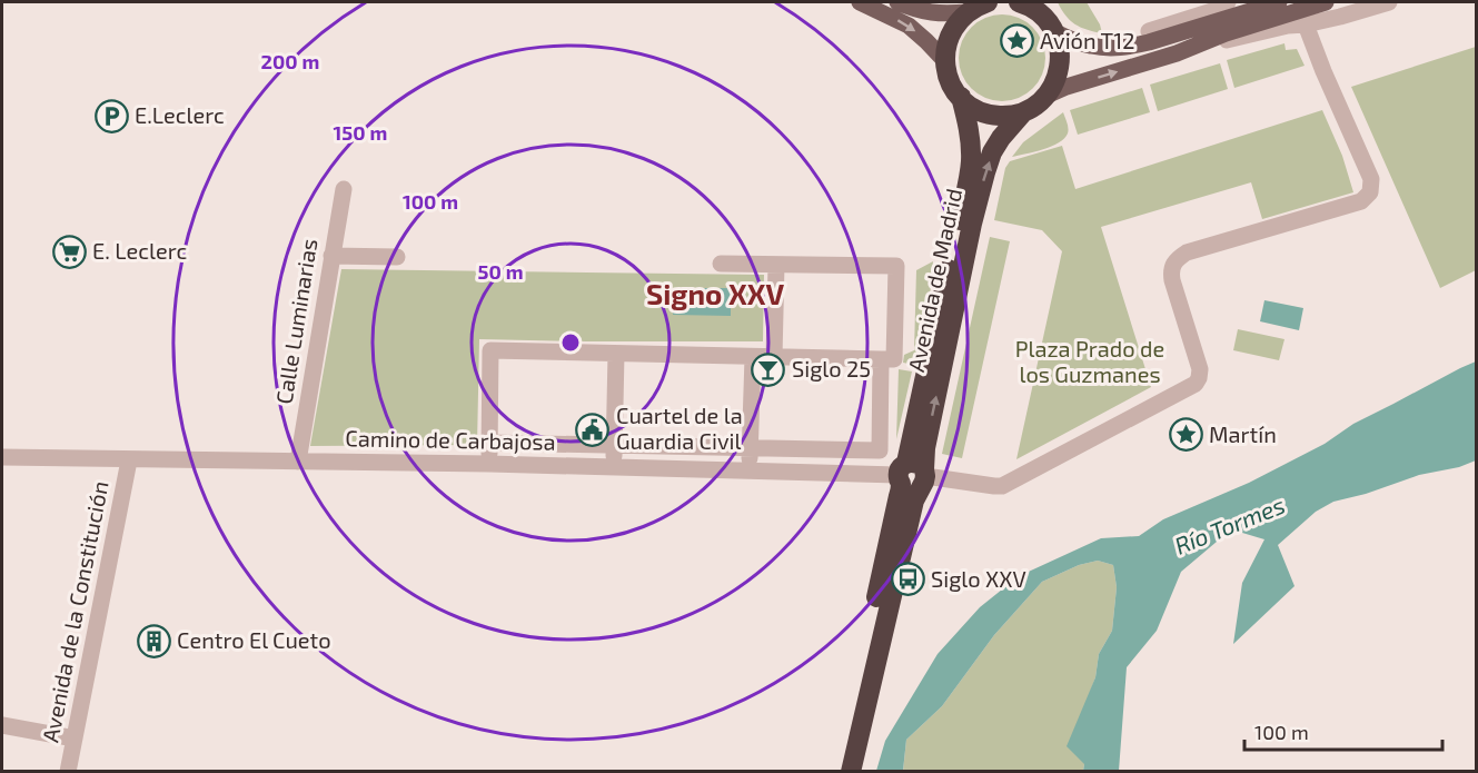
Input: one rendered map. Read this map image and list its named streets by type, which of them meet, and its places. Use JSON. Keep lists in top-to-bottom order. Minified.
{"streets":{"highway":["Avenida de Madrid"],"street":["Calle Luminarias","Camino de Carbajosa","Avenida de la Constitución"]},"crossings":[["Avenida de Madrid","Camino de Carbajosa"],["Calle Luminarias","Camino de Carbajosa"],["Camino de Carbajosa","Avenida de la Constitución"]],"districts":["Signo XXV"],"water":["Río Tormes"],"parks":["Plaza Prado de los Guzmanes"],"places":{"place":["Avión T12","Martín"],"parking":["E.Leclerc"],"supermarket":["E. Leclerc"],"bar":["Siglo 25"],"public building":["Cuartel de la Guardia Civil"],"bus stop":["Siglo XXV"],"building":["Centro El Cueto"]},"scale_bar":"100 m","rings":["200 m","150 m","100 m","50 m"]}
